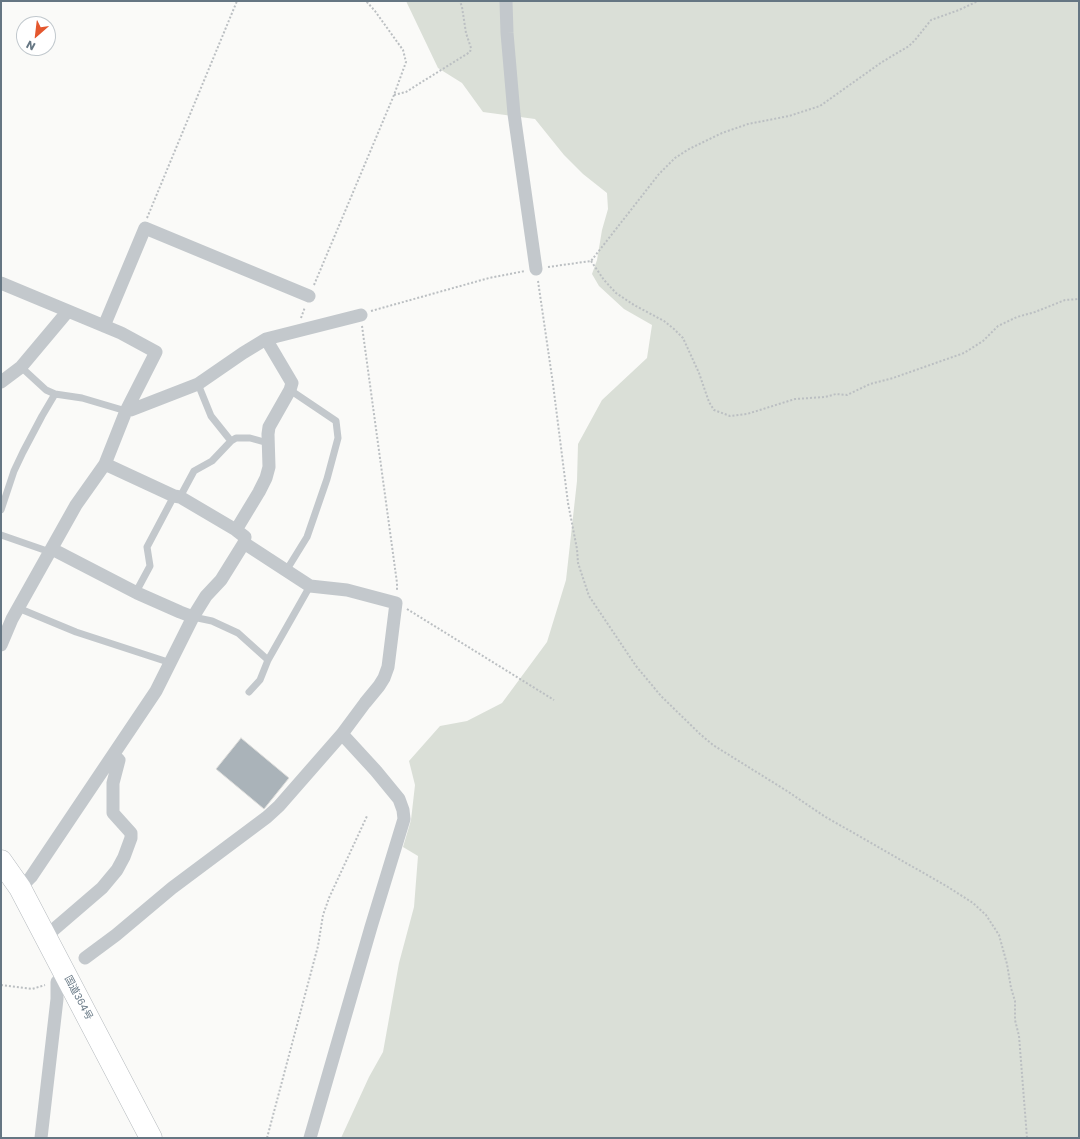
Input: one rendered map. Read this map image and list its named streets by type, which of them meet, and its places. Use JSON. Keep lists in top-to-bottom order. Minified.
{"streets":{"highway":["国道364号"]},"north":"bottom left"}
